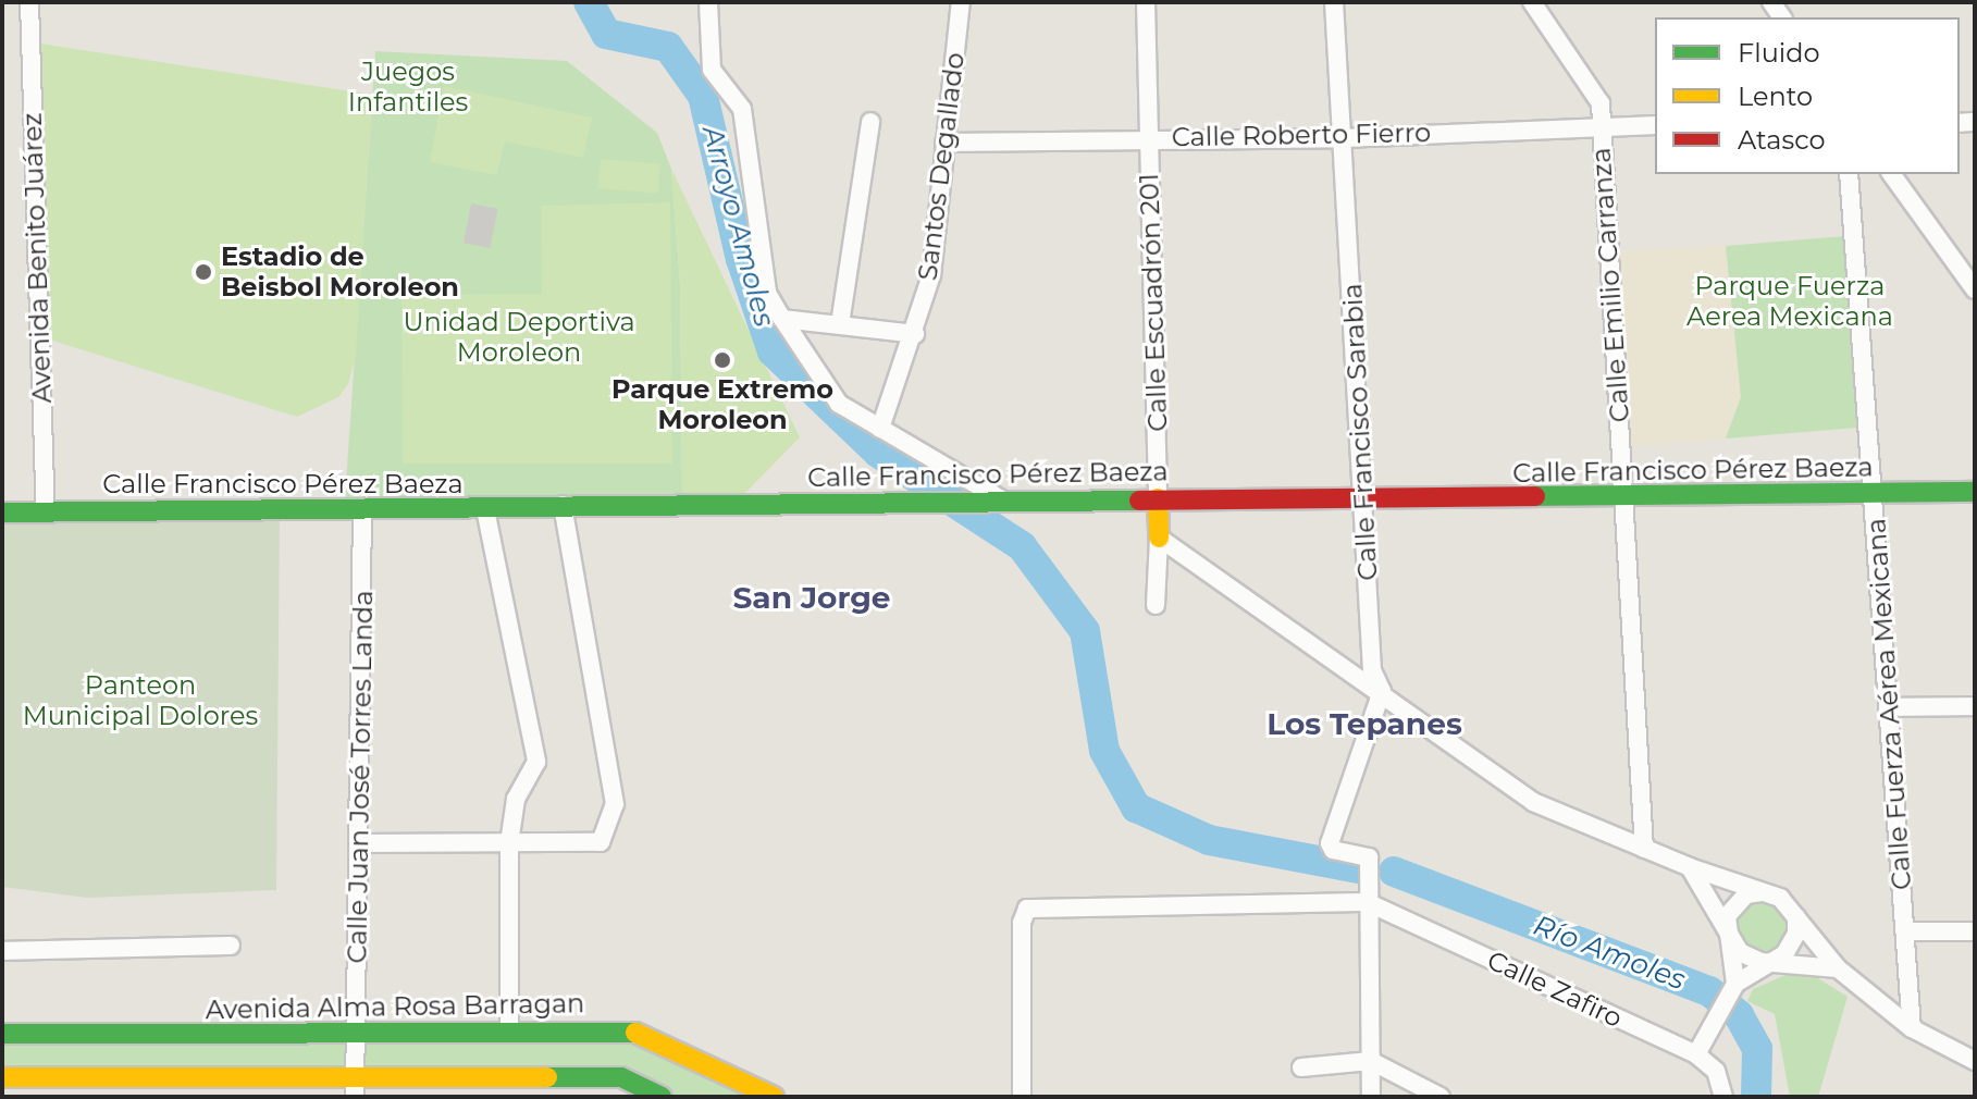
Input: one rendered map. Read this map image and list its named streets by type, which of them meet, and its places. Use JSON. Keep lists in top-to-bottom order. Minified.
{"streets":{"street":["Calle Roberto Fierro","Santos Degallado","Avenida Benito Juárez","Calle Emilio Carranza","Calle Escuadrón 201","Calle Francisco Sarabia","Calle Francisco Pérez Baeza","Calle Fuerza Aérea Mexicana","Calle Juan José Torres Landa","Calle Zafiro","Avenida Alma Rosa Barragan"]},"crossings":[["Calle Roberto Fierro","Santos Degallado"],["Calle Roberto Fierro","Calle Emilio Carranza"],["Calle Roberto Fierro","Calle Escuadrón 201"],["Calle Roberto Fierro","Calle Francisco Sarabia"],["Avenida Benito Juárez","Calle Francisco Pérez Baeza"],["Calle Emilio Carranza","Calle Francisco Pérez Baeza"],["Calle Escuadrón 201","Calle Francisco Pérez Baeza"],["Calle Francisco Sarabia","Calle Francisco Pérez Baeza"],["Calle Francisco Pérez Baeza","Calle Fuerza Aérea Mexicana"],["Calle Francisco Pérez Baeza","Calle Juan José Torres Landa"],["Calle Juan José Torres Landa","Avenida Alma Rosa Barragan"]],"districts":["San Jorge","Los Tepanes"],"water":["Arroyo Amoles","Río Amoles"],"parks":["Juegos Infantiles","Parque Fuerza Aerea Mexicana","Unidad Deportiva Moroleon","Panteon Municipal Dolores"],"places":["Estadio de Beisbol Moroleon","Parque Extremo Moroleon"],"legend":["Fluido","Lento","Atasco"]}
